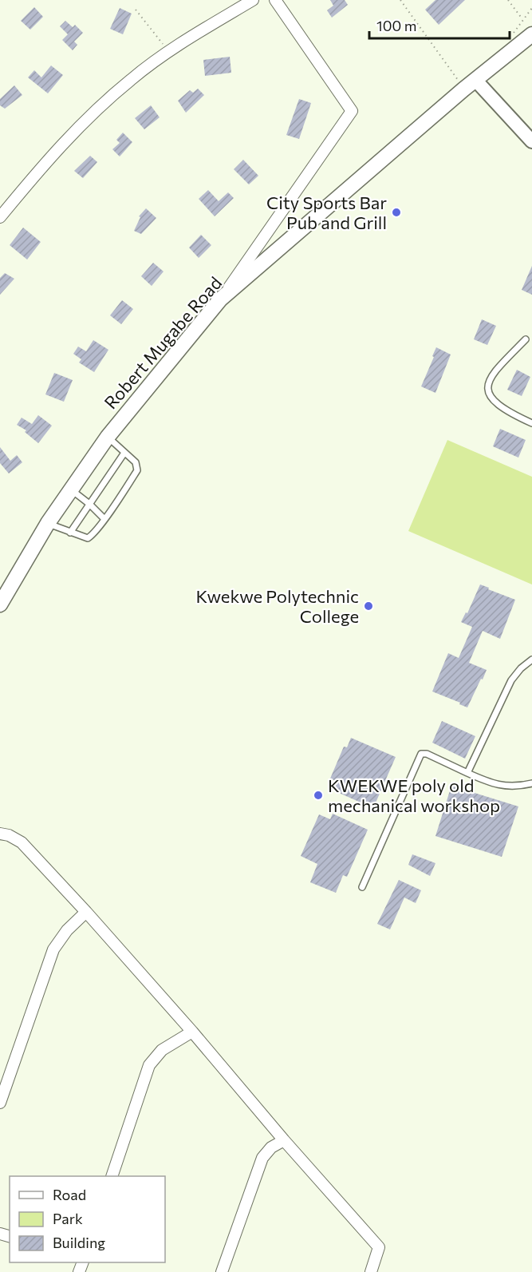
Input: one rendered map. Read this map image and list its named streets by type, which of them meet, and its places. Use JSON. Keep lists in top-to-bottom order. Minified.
{"streets":{"main road":["Robert Mugabe Road"]},"places":["City Sports Bar Pub and Grill","Kwekwe Polytechnic College","KWEKWE poly old mechanical workshop"],"legend":["Road","Park","Building"],"scale_bar":"100 m"}
